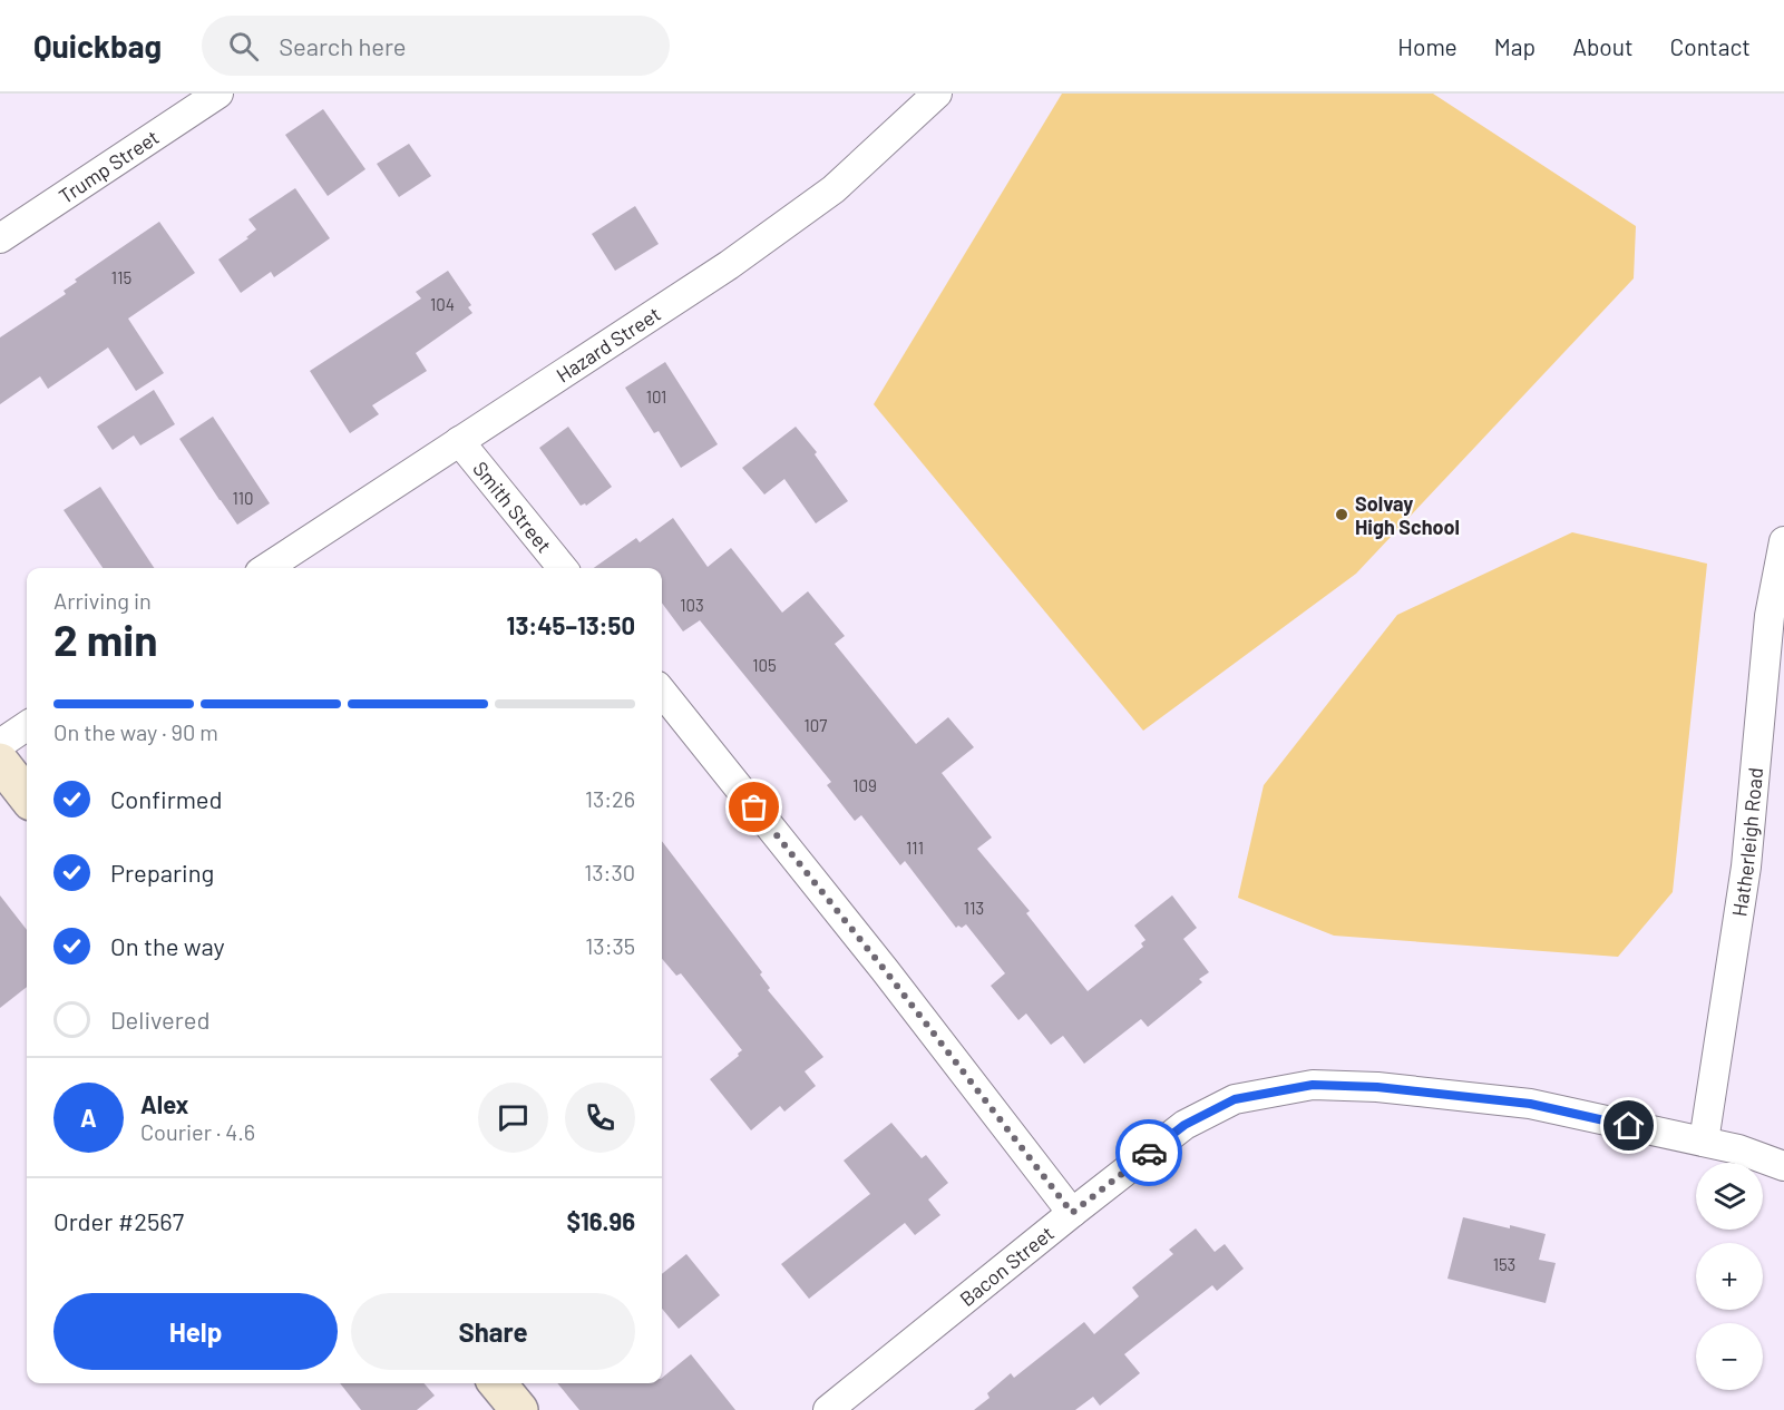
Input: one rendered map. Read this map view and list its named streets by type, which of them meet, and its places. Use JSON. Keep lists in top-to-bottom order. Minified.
{"streets":{"street":["Trump Street","Hazard Street","Smith Street","Hatherleigh Road","Bacon Street"]},"crossings":[["Hazard Street","Smith Street"],["Hatherleigh Road","Bacon Street"]],"places":["Solvay High School"],"house_numbers":["115","104","101","110","103","105","107","109","111","113","153"],"page":{"header":"Quickbag","search":"Search here","nav":["Home","Map","About","Contact"],"heading":["2 min","Arriving in","13:45–13:50"],"panel":["Alex","Courier · 4.6","Order #2567","$16.96"],"bar":"On the way · 90 m","list":[["Confirmed","13:26"],["Preparing","13:30"],["On the way","13:35"],"Delivered"],"round":"A","map_buttons":["+","−"],"buttons":["Help","Share"]}}
